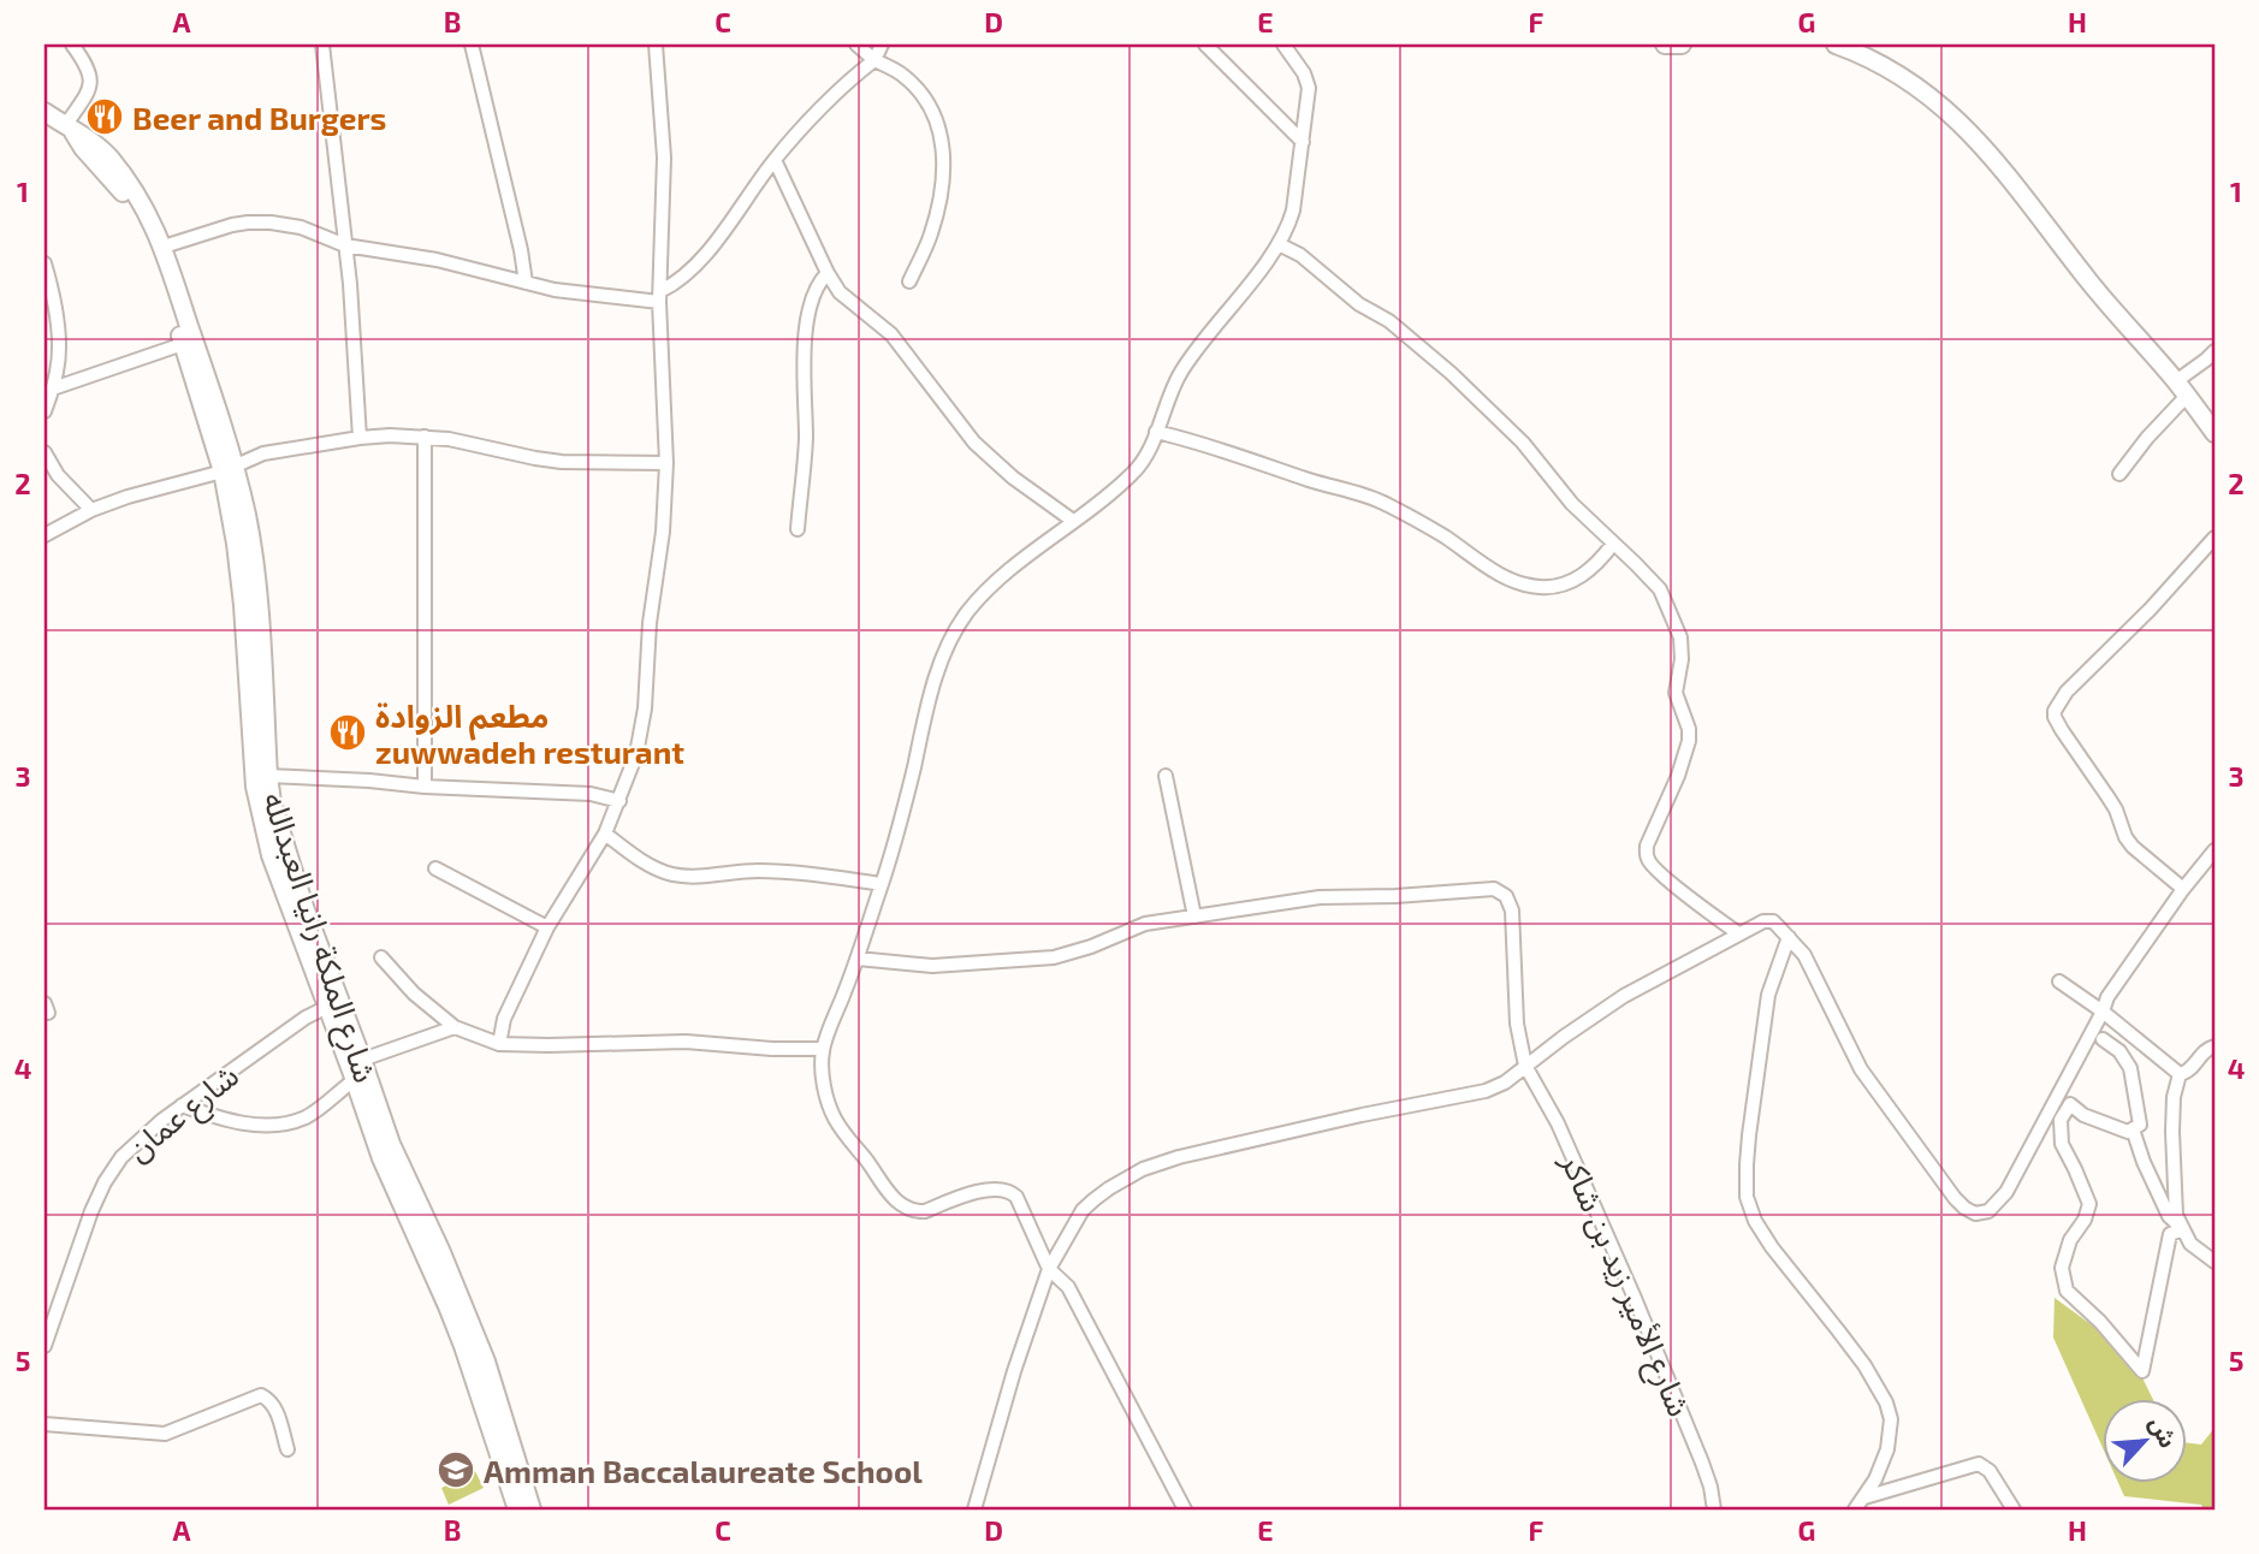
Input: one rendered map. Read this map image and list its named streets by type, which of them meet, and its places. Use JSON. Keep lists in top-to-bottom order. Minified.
{"streets":{"main road":["شارع الملكة رانيا العبدالله"],"street":["شارع عمان","شارع الأمير زيد بن شاكر"]},"crossings":[["شارع الملكة رانيا العبدالله","شارع عمان"]],"places":{"restaurant":["Beer and Burgers","مطعم الزوادة zuwwadeh resturant"],"school or university":["Amman Baccalaureate School"]},"north":"top right","grid":{"columns":["A","B","C","D","E","F","G","H"],"rows":["1","2","3","4","5"]}}
